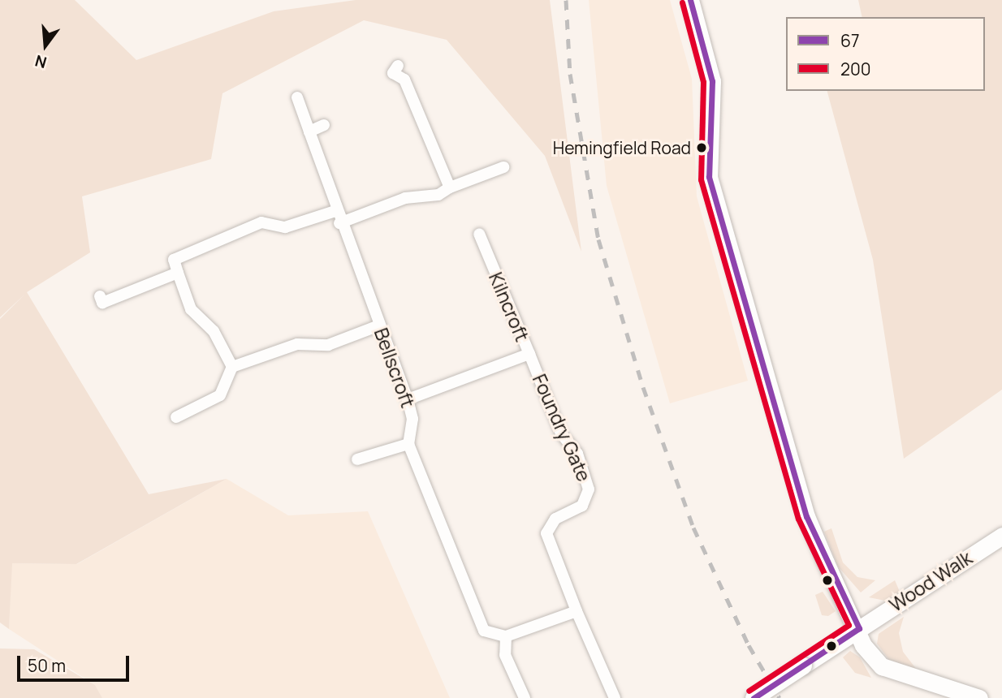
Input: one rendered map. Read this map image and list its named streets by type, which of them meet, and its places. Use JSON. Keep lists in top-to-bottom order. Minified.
{"streets":{"street":["Kilncroft","Bellscroft","Foundry Gate","Wood Walk"]},"crossings":[["Kilncroft","Bellscroft"],["Kilncroft","Foundry Gate"]],"places":["Hemingfield Road"],"lines":["transit line 67","transit line 200"],"legend":["67","200"],"scale_bar":"50 m","north":"bottom"}
